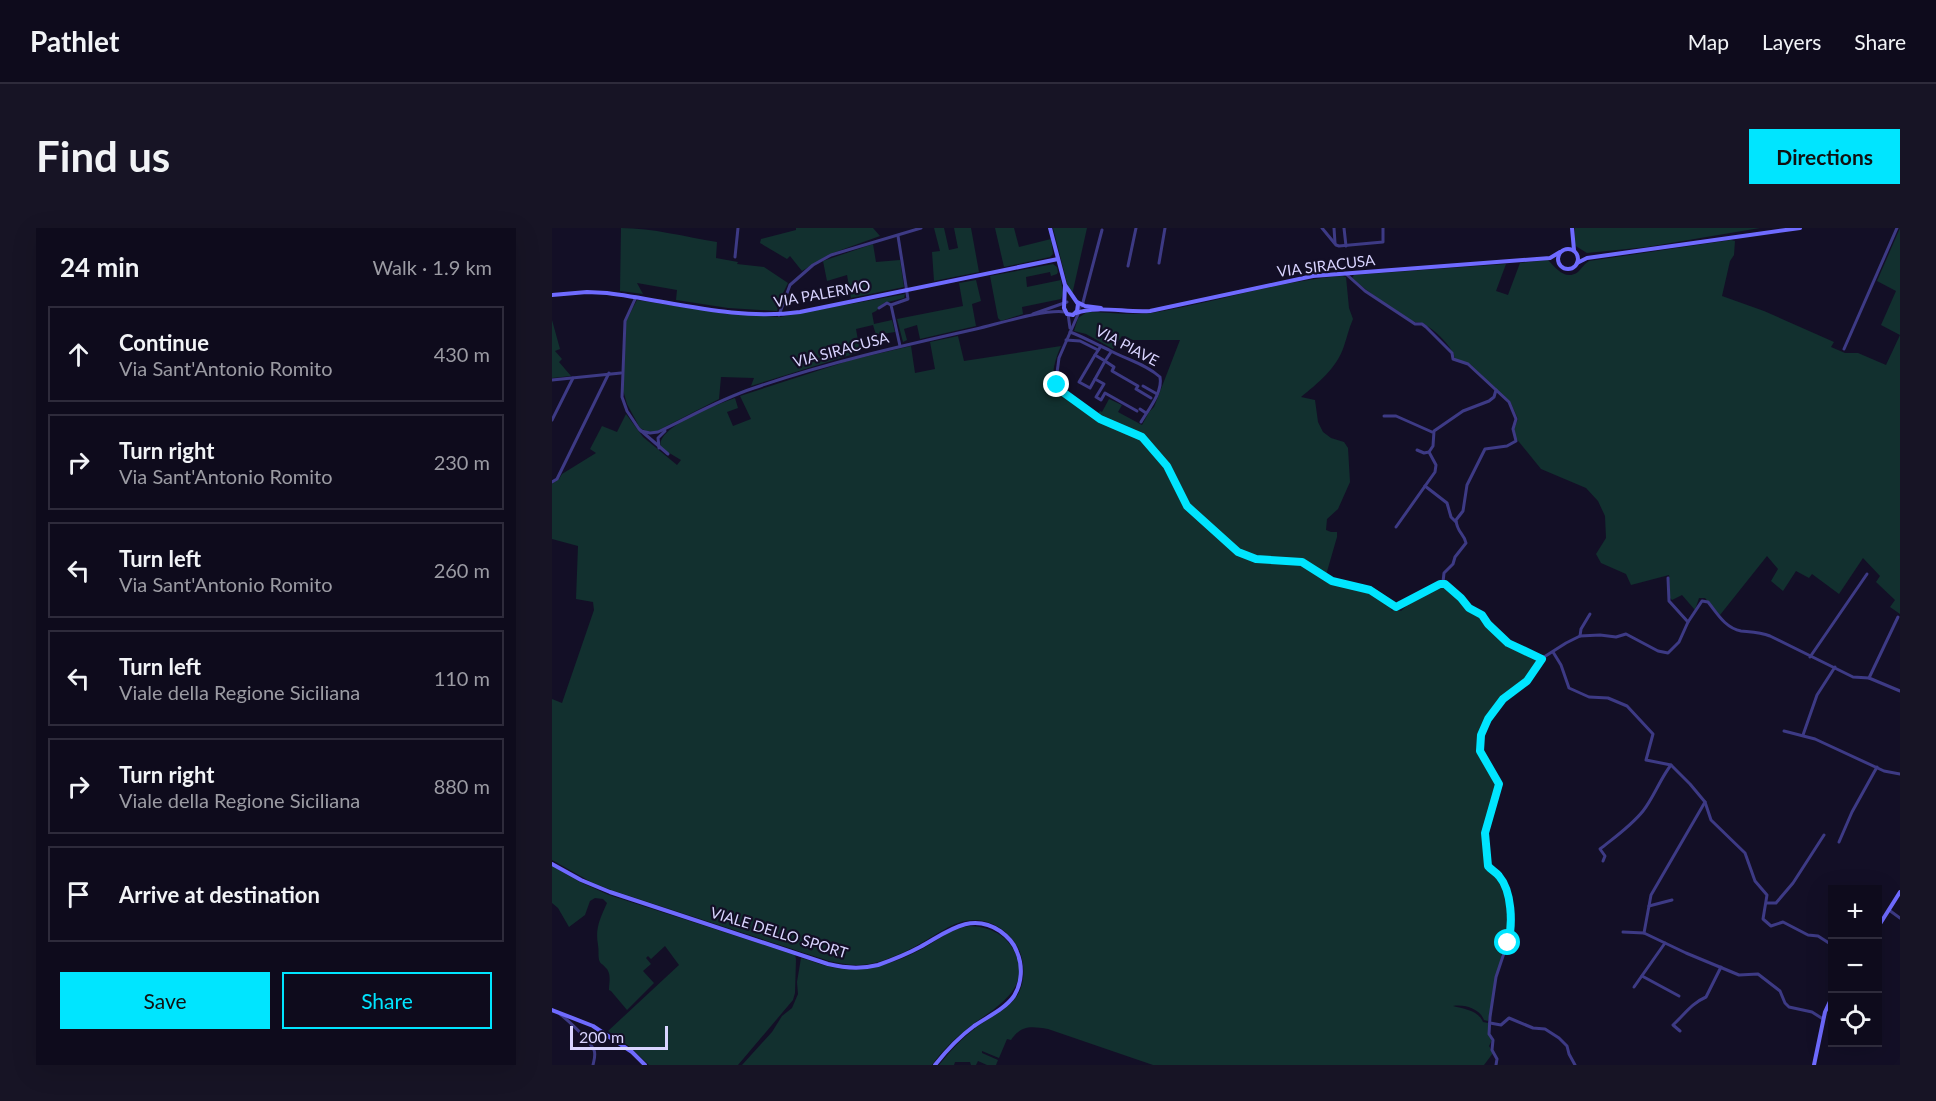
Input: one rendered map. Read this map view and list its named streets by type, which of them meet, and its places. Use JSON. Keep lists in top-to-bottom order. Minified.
{"streets":{"street":["VIA SIRACUSA","VIA PALERMO","VIA PIAVE","VIALE DELLO SPORT"]},"scale_bar":"200 m","page":{"header":"Pathlet","nav":["Map","Layers","Share"],"buttons":["Directions",["Save","Share"]],"title":"Find us","heading":["24 min","Walk · 1.9 km"],"list":[["Continue","Via Sant'Antonio Romito","430 m"],["Turn right","Via Sant'Antonio Romito","230 m"],["Turn left","Via Sant'Antonio Romito","260 m"],["Turn left","Viale della Regione Siciliana","110 m"],["Turn right","Viale della Regione Siciliana","880 m"],"Arrive at destination"],"map_buttons":["+","−"],"scale":"200 m"}}
